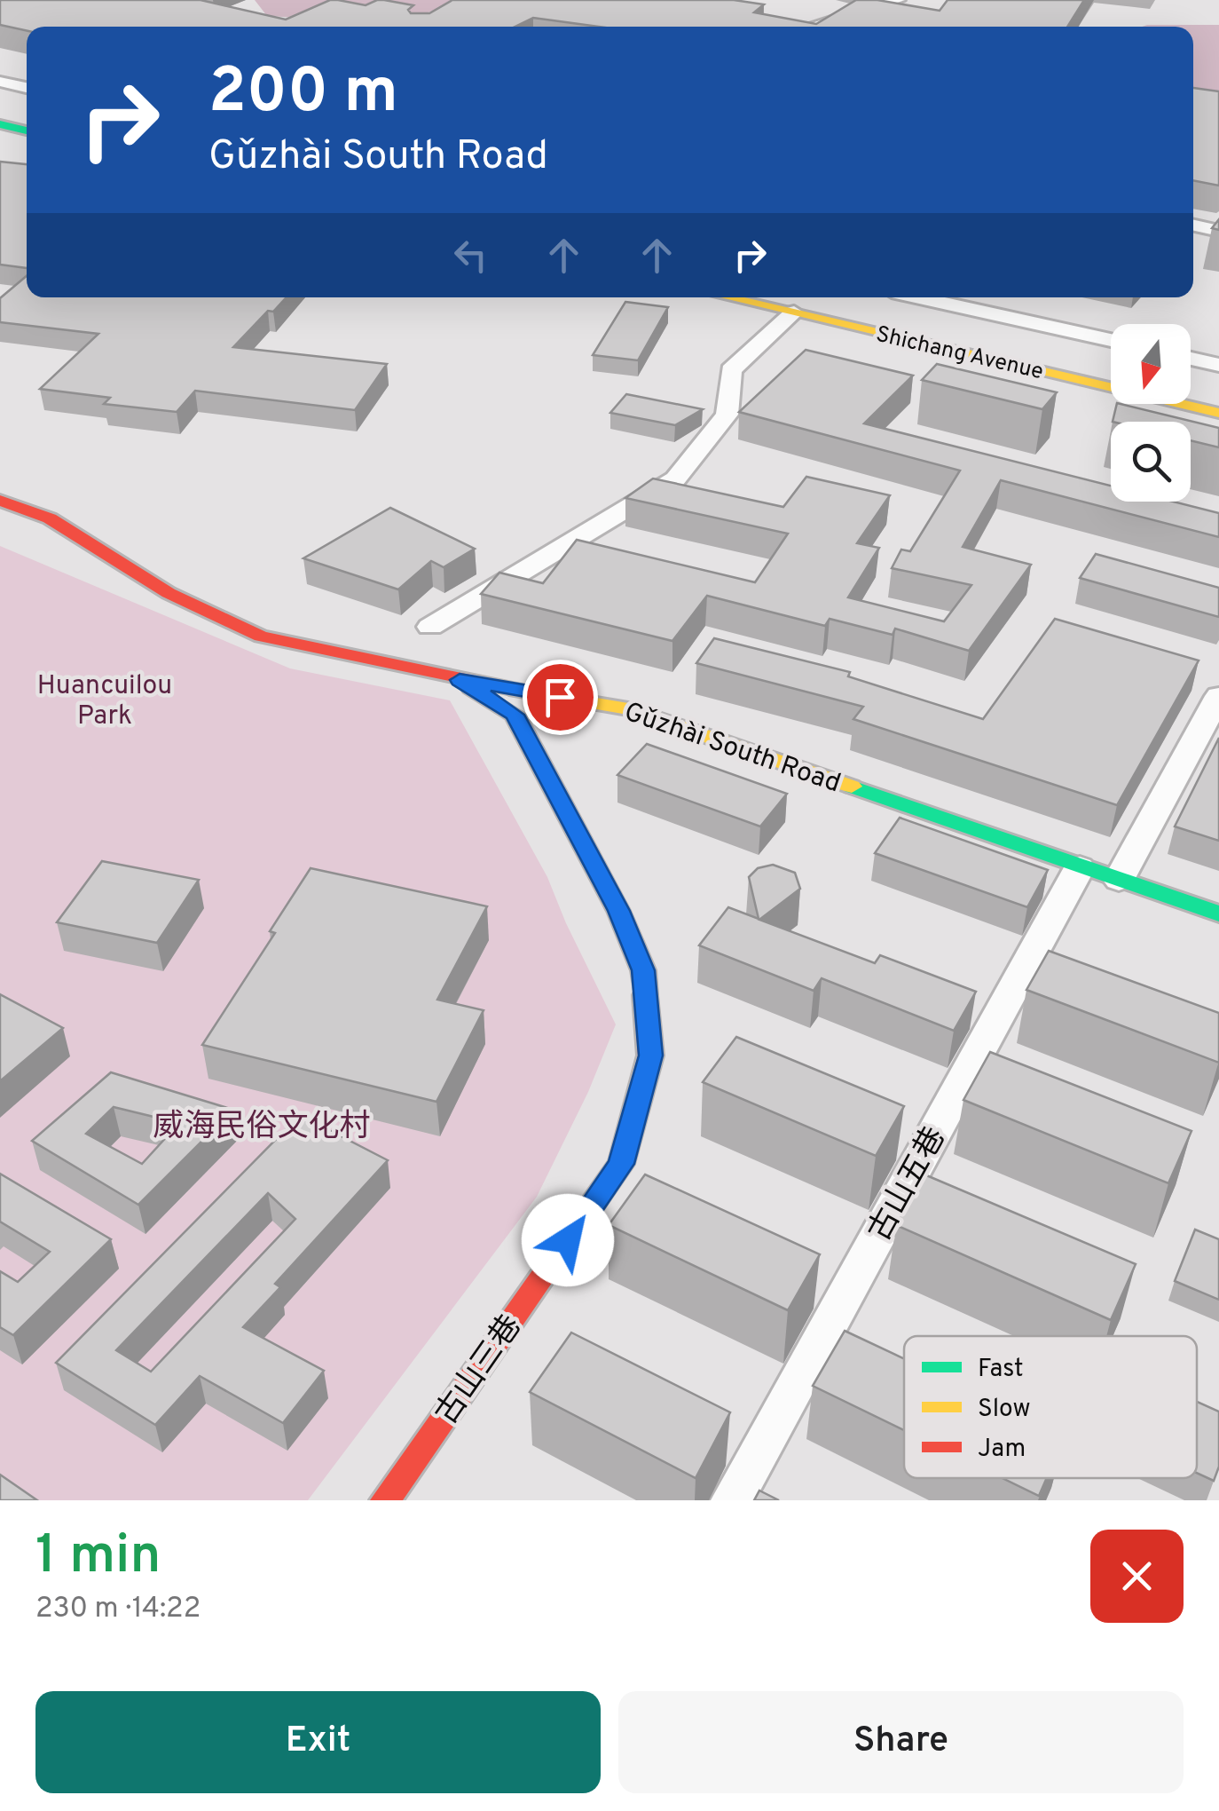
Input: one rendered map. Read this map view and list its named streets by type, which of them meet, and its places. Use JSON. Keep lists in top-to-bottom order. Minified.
{"streets":{"street":["Shichang Avenue","Gǔzhài South Road","古山五巷","古山三巷"]},"crossings":[["Gǔzhài South Road","古山五巷"],["Gǔzhài South Road","古山三巷"]],"parks":["Huancuilou Park","威海民俗文化村"],"legend":["Fast","Slow","Jam"],"north":"bottom","page":{"turn":["200 m","Gǔzhài South Road"],"heading":["1 min","230 m · 14:22"],"buttons":["Exit","Share"]}}
